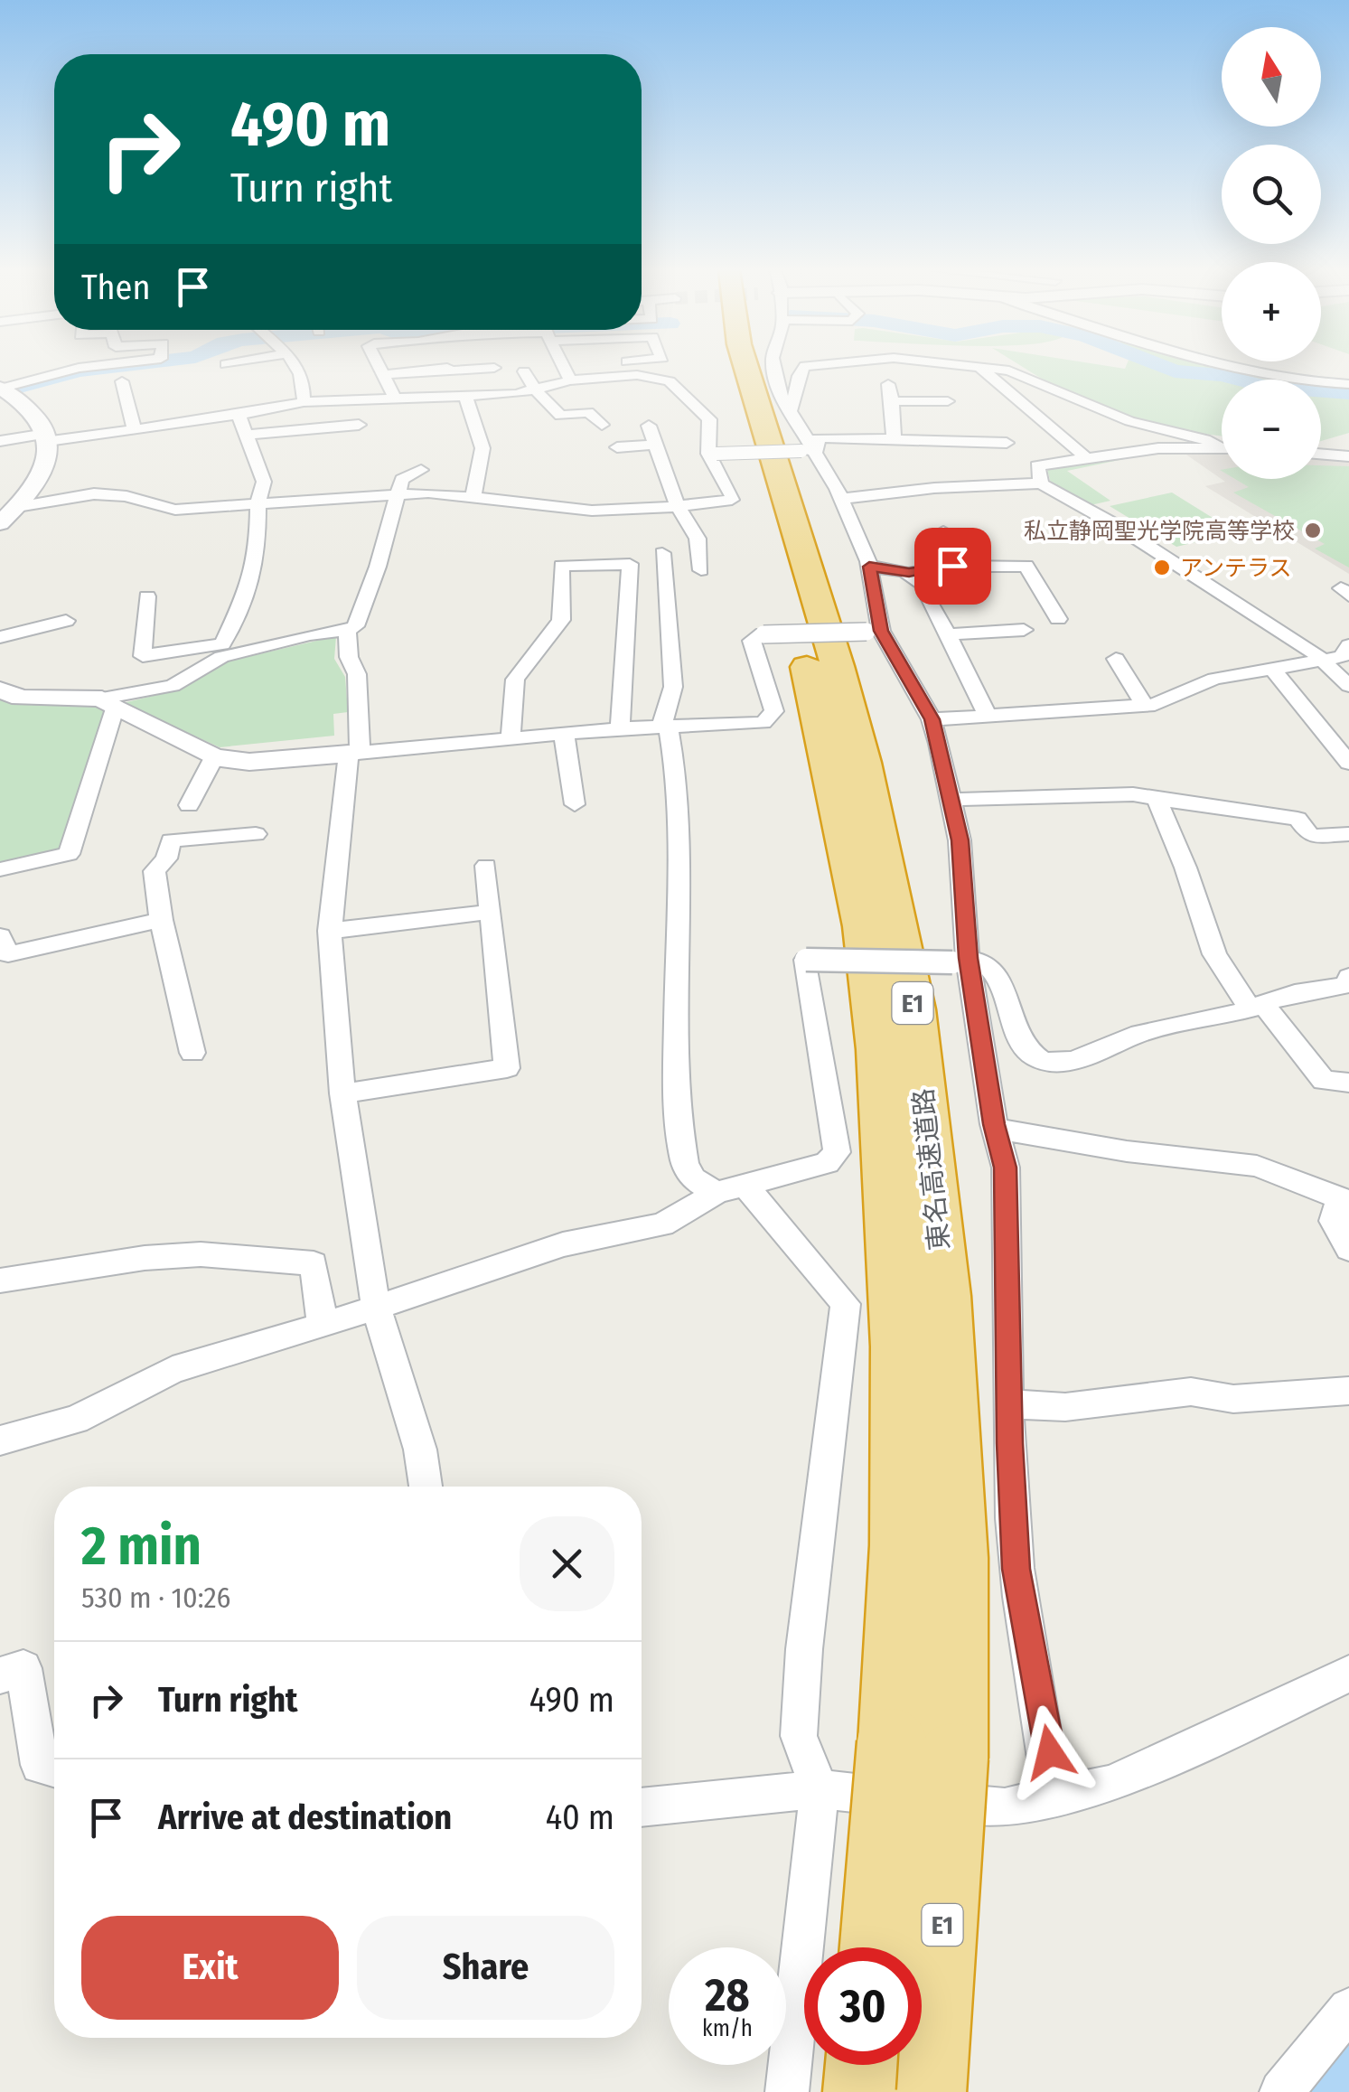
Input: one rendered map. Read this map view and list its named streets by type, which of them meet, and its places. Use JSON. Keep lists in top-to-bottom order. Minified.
{"streets":{"highway":["E1","東名高速道路"]},"places":["私立静岡聖光学院高等学校","アンテラス"],"north":"top","page":{"map_buttons":["+","−"],"turn":["490 m","Turn right"],"then":"Then","heading":["2 min","530 m · 10:26"],"list":[{"name":"Turn right","value":"490 m"},{"name":"Arrive at destination","value":"40 m"}],"buttons":["Exit","Share"],"speed":"28 km/h","limit":"30"}}
